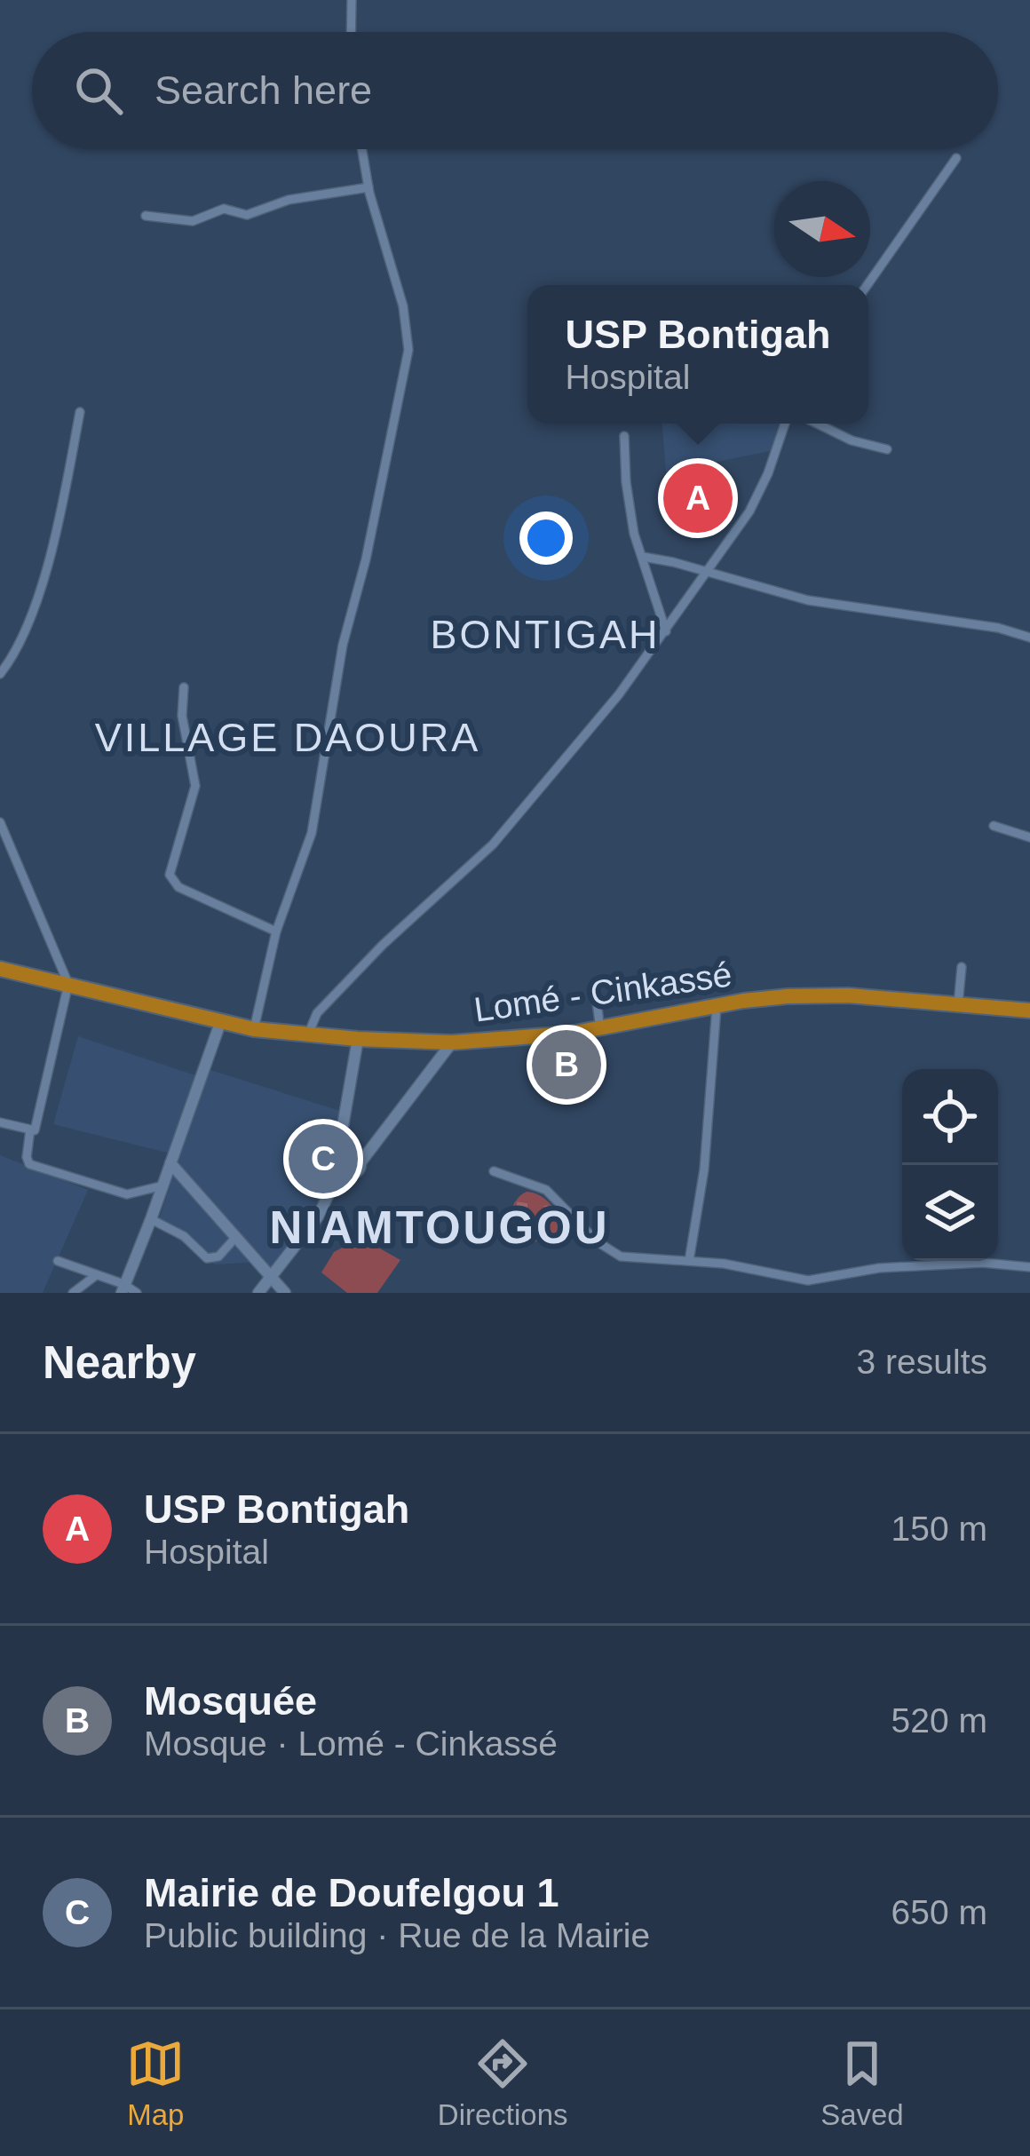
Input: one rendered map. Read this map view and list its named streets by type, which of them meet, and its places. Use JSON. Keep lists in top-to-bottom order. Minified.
{"streets":{"highway":["Lomé - Cinkassé"]},"districts":["BONTIGAH","VILLAGE DAOURA","NIAMTOUGOU"],"north":"right","page":{"search":"Search here","popup":["USP Bontigah","Hospital"],"pins":["A","B","C"],"heading":["Nearby","3 results"],"list":[{"mark":"A","name":"USP Bontigah","note":"Hospital","value":"150 m"},{"mark":"B","name":"Mosquée","note":"Mosque · Lomé - Cinkassé","value":"520 m"},{"mark":"C","name":"Mairie de Doufelgou 1","note":"Public building · Rue de la Mairie","value":"650 m"}],"nav":["Map","Directions","Saved"]}}
